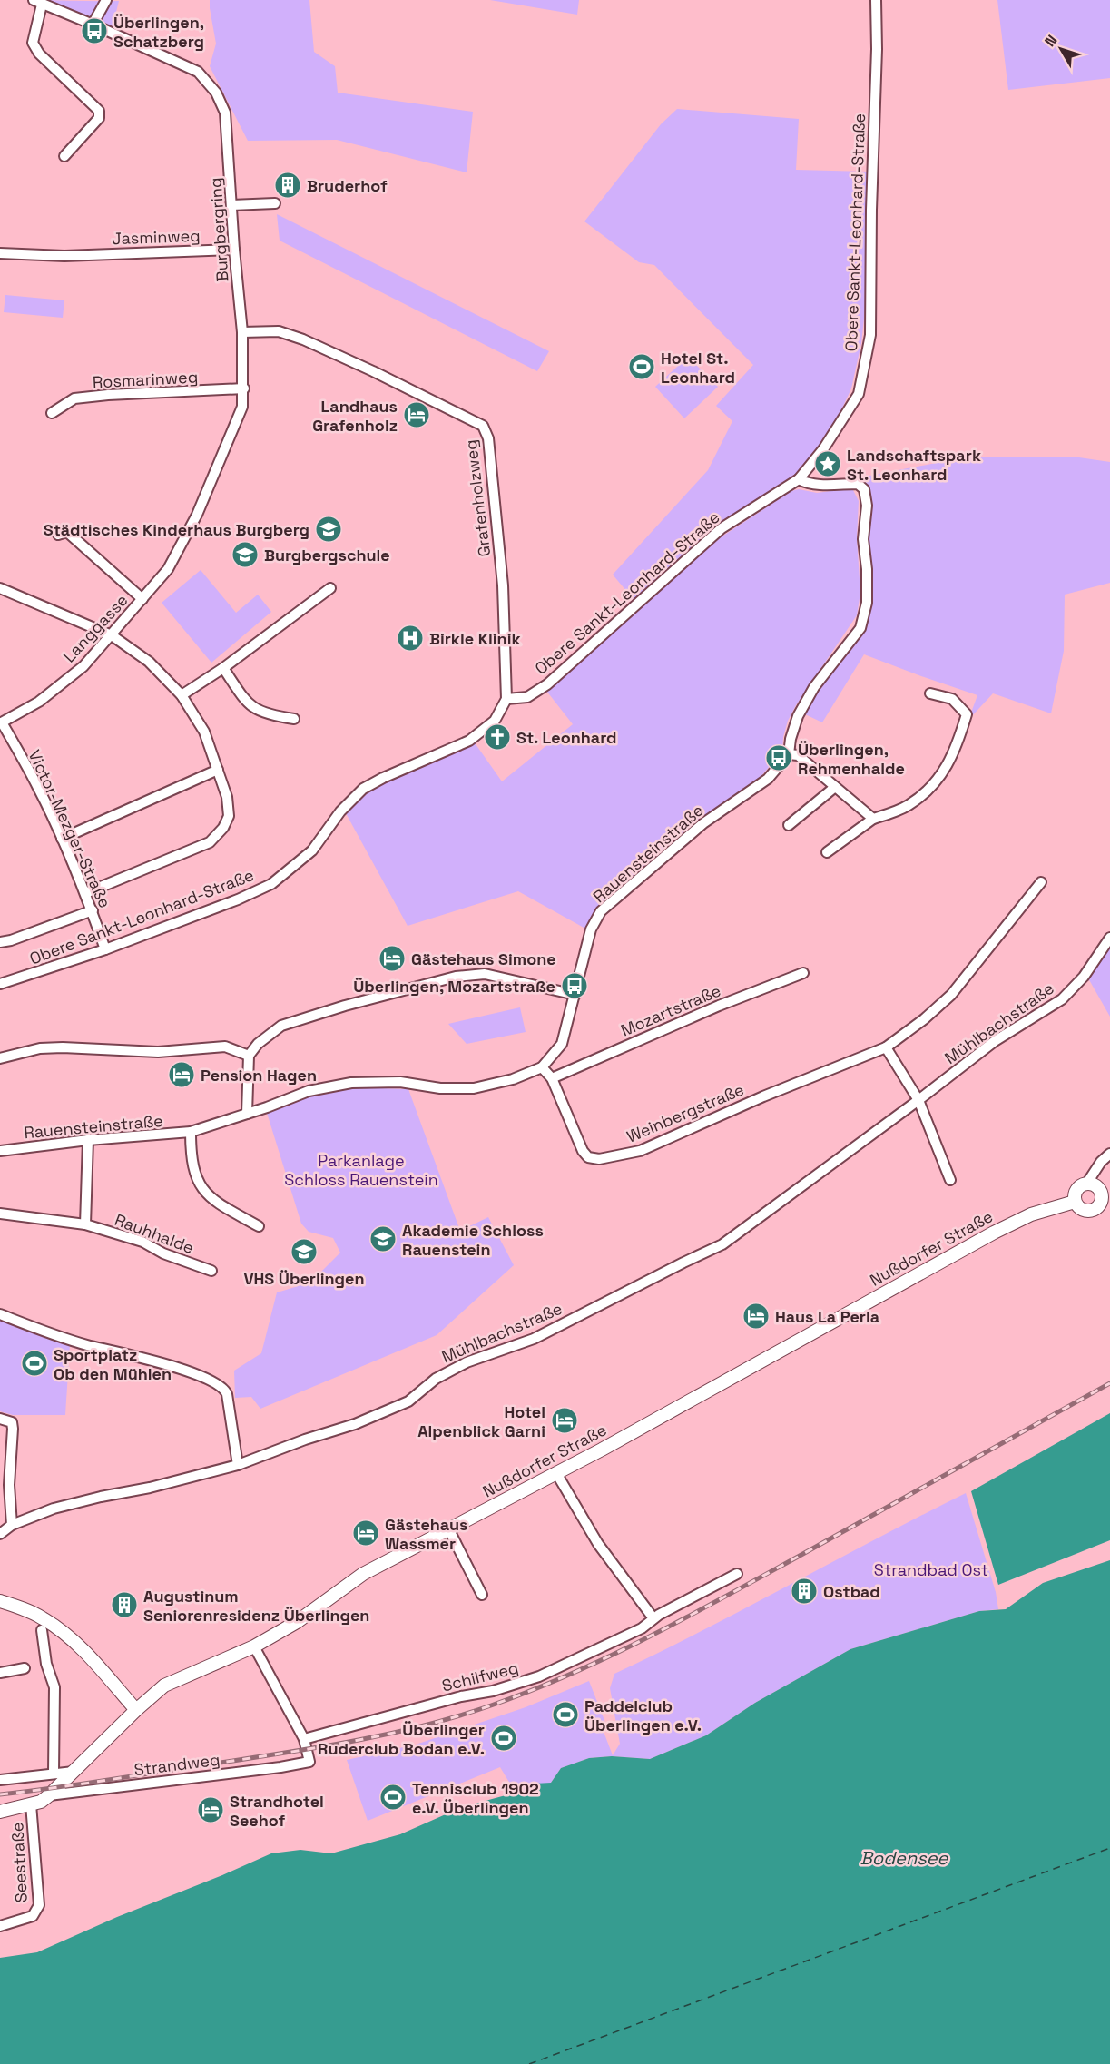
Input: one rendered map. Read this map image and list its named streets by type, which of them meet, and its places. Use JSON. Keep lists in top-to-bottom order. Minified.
{"streets":{"street":["Burgbergring","Obere Sankt-Leonhard-Straße","Jasminweg","Rosmarinweg","Grafenholzweg","Langgasse","Victor-Mezger-Straße","Rauensteinstraße","Mozartstraße","Mühlbachstraße","Weinbergstraße","Rauhhalde","Nußdorfer Straße","Schilfweg","Strandweg","Seestraße"]},"crossings":[["Burgbergring","Jasminweg"],["Burgbergring","Rosmarinweg"],["Burgbergring","Grafenholzweg"],["Burgbergring","Langgasse"],["Obere Sankt-Leonhard-Straße","Grafenholzweg"],["Obere Sankt-Leonhard-Straße","Victor-Mezger-Straße"],["Obere Sankt-Leonhard-Straße","Rauensteinstraße"],["Langgasse","Victor-Mezger-Straße"],["Rauensteinstraße","Weinbergstraße"],["Mozartstraße","Weinbergstraße"],["Nußdorfer Straße","Strandweg"],["Nußdorfer Straße","Seestraße"],["Schilfweg","Strandweg"]],"water":["Bodensee"],"parks":["Parkanlage Schloss Rauenstein","Strandbad Ost"],"places":{"bus stop":["Überlingen, Schatzberg","Überlingen, Rehmenhalde","Überlingen, Mozartstraße"],"building":["Bruderhof","Ostbad","Augustinum Seniorenresidenz Überlingen"],"sports":["Hotel St. Leonhard","Sportplatz Ob den Mühlen","Paddelclub Überlingen e.V.","Überlinger Ruderclub Bodan e.V.","Tennisclub 1902 e.V. Überlingen"],"hotel":["Landhaus Grafenholz","Gästehaus Simone","Pension Hagen","Haus La Perla","Hotel Alpenblick Garni","Gästehaus Wassmer","Strandhotel Seehof"],"place":["Landschaftspark St. Leonhard"],"school or university":["Städtisches Kinderhaus Burgberg","Burgbergschule","Akademie Schloss Rauenstein","VHS Überlingen"],"hospital":["Birkle Klinik"],"church":["St. Leonhard"]},"north":"top left"}
